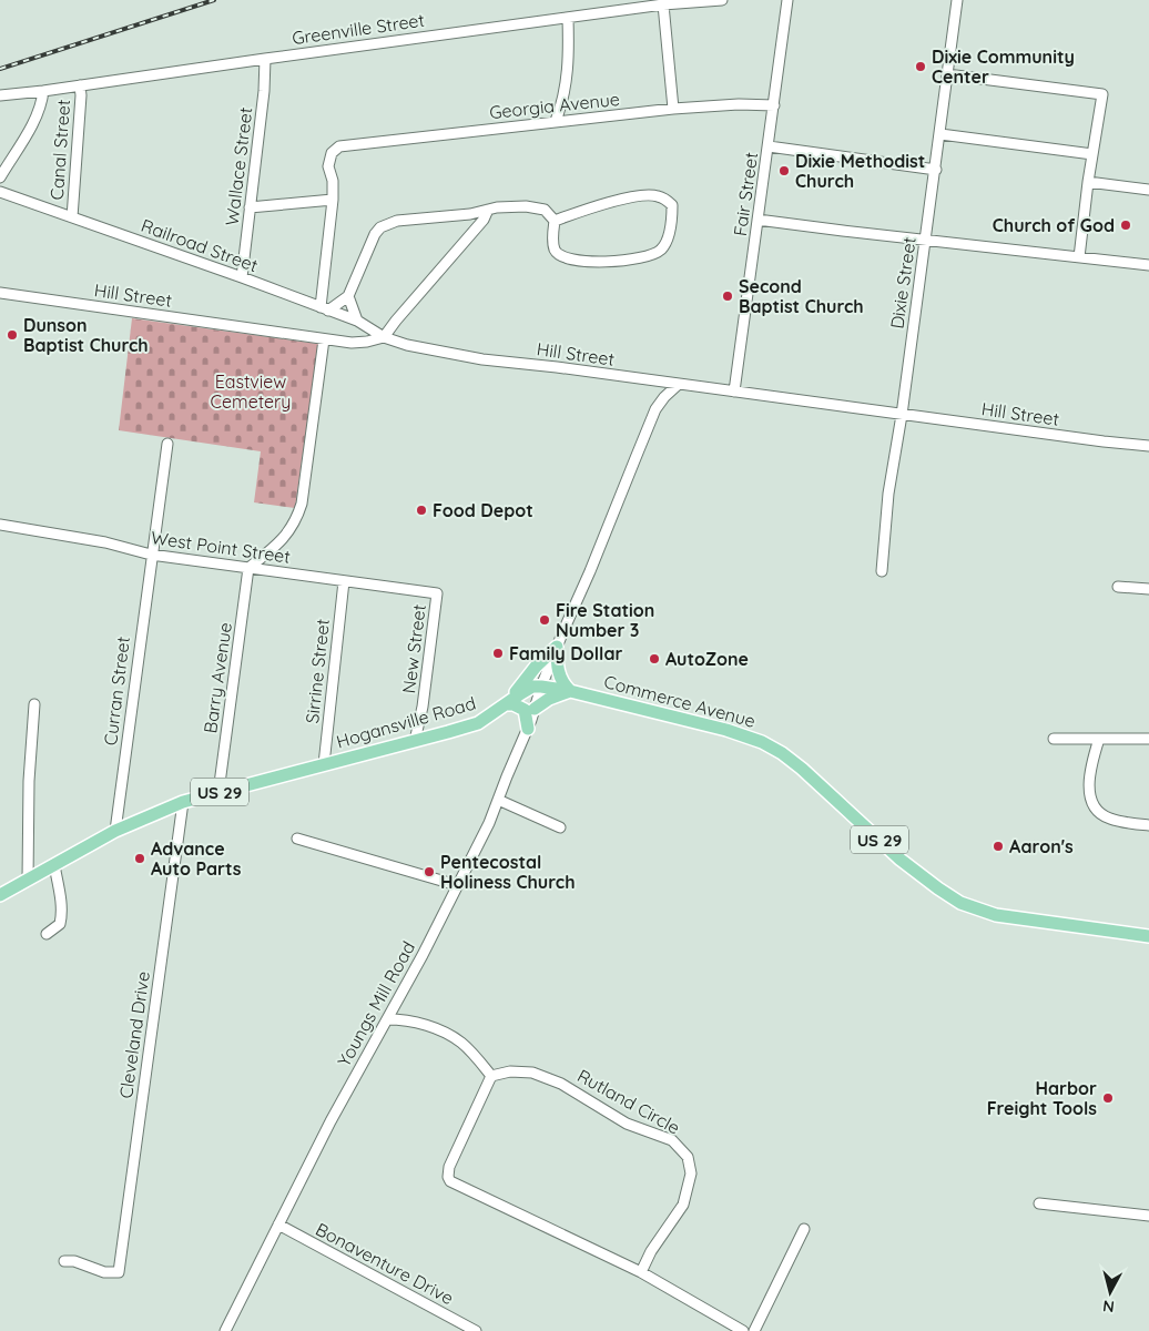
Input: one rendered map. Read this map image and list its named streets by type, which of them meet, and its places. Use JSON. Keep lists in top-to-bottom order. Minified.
{"streets":{"main road":["Commerce Avenue","Hogansville Road","US 29"],"street":["Greenville Street","Georgia Avenue","Canal Street","Wallace Street","Fair Street","Railroad Street","Dixie Street","Hill Street","West Point Street","New Street","Sirrine Street","Barry Avenue","Curran Street","Youngs Mill Road","Cleveland Drive","Rutland Circle","Bonaventure Drive"]},"crossings":[["Greenville Street","Canal Street"],["Greenville Street","Wallace Street"],["Georgia Avenue","Fair Street"],["Canal Street","Railroad Street"],["Wallace Street","Railroad Street"],["Fair Street","Hill Street"],["Railroad Street","Hill Street"],["Dixie Street","Hill Street"],["West Point Street","New Street"],["West Point Street","Sirrine Street"],["West Point Street","Barry Avenue"],["West Point Street","Curran Street"],["New Street","Hogansville Road"],["Sirrine Street","Hogansville Road"],["Barry Avenue","Hogansville Road"],["Curran Street","Hogansville Road"],["Commerce Avenue","Hogansville Road"],["Commerce Avenue","Youngs Mill Road"],["Hogansville Road","Youngs Mill Road"],["Hogansville Road","Cleveland Drive"],["Youngs Mill Road","Bonaventure Drive"]],"parks":["Eastview Cemetery"],"places":["Dixie Community Center","Dixie Methodist Church","Church of God","Second Baptist Church","Dunson Baptist Church","Food Depot","Fire Station Number 3","Family Dollar","AutoZone","Aaron's","Advance Auto Parts","Pentecostal Holiness Church","Harbor Freight Tools"],"north":"bottom"}
